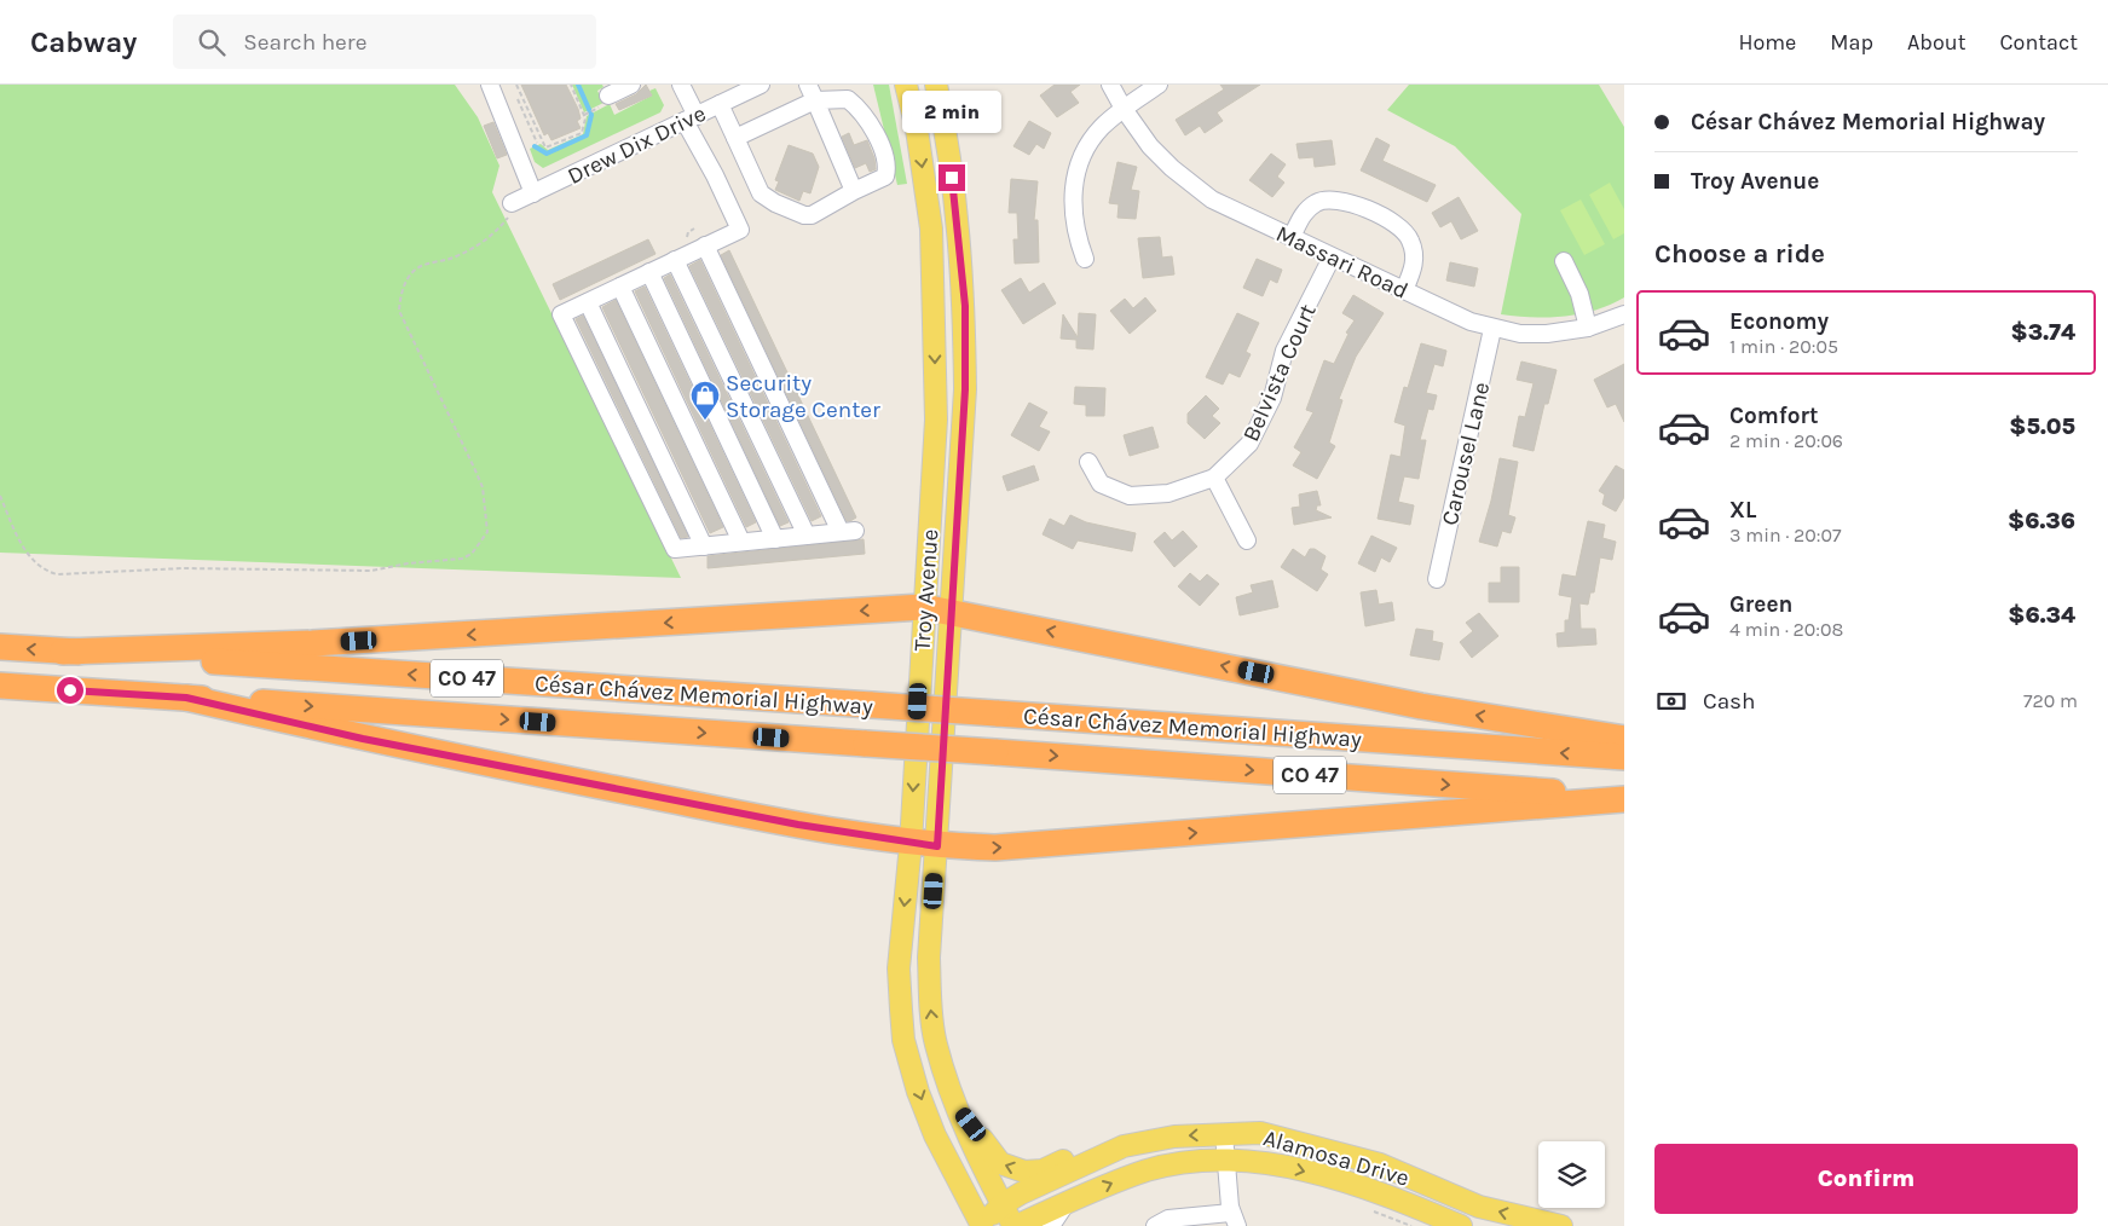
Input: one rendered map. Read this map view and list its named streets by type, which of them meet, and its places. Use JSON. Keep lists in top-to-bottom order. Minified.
{"streets":{"highway":["CO 47","César Chávez Memorial Highway"],"main road":["Troy Avenue","Alamosa Drive"],"street":["Drew Dix Drive","Massari Road","Belvista Court","Carousel Lane"]},"crossings":[["Massari Road","Belvista Court"],["Massari Road","Carousel Lane"],["Troy Avenue","Alamosa Drive"]],"places":{"shop":["Security Storage Center"]},"page":{"header":"Cabway","search":"Search here","nav":["Home","Map","About","Contact"],"banner":["César Chávez Memorial Highway","Troy Avenue"],"bubble":"2 min","heading":"Choose a ride","list":[{"name":"Economy","note":"1 min · 20:05","value":"$3.74"},{"name":"Comfort","note":"2 min · 20:06","value":"$5.05"},{"name":"XL","note":"3 min · 20:07","value":"$6.36"},{"name":"Green","note":"4 min · 20:08","value":"$6.34"}],"pay":["Cash","720 m"],"buttons":"Confirm"}}
